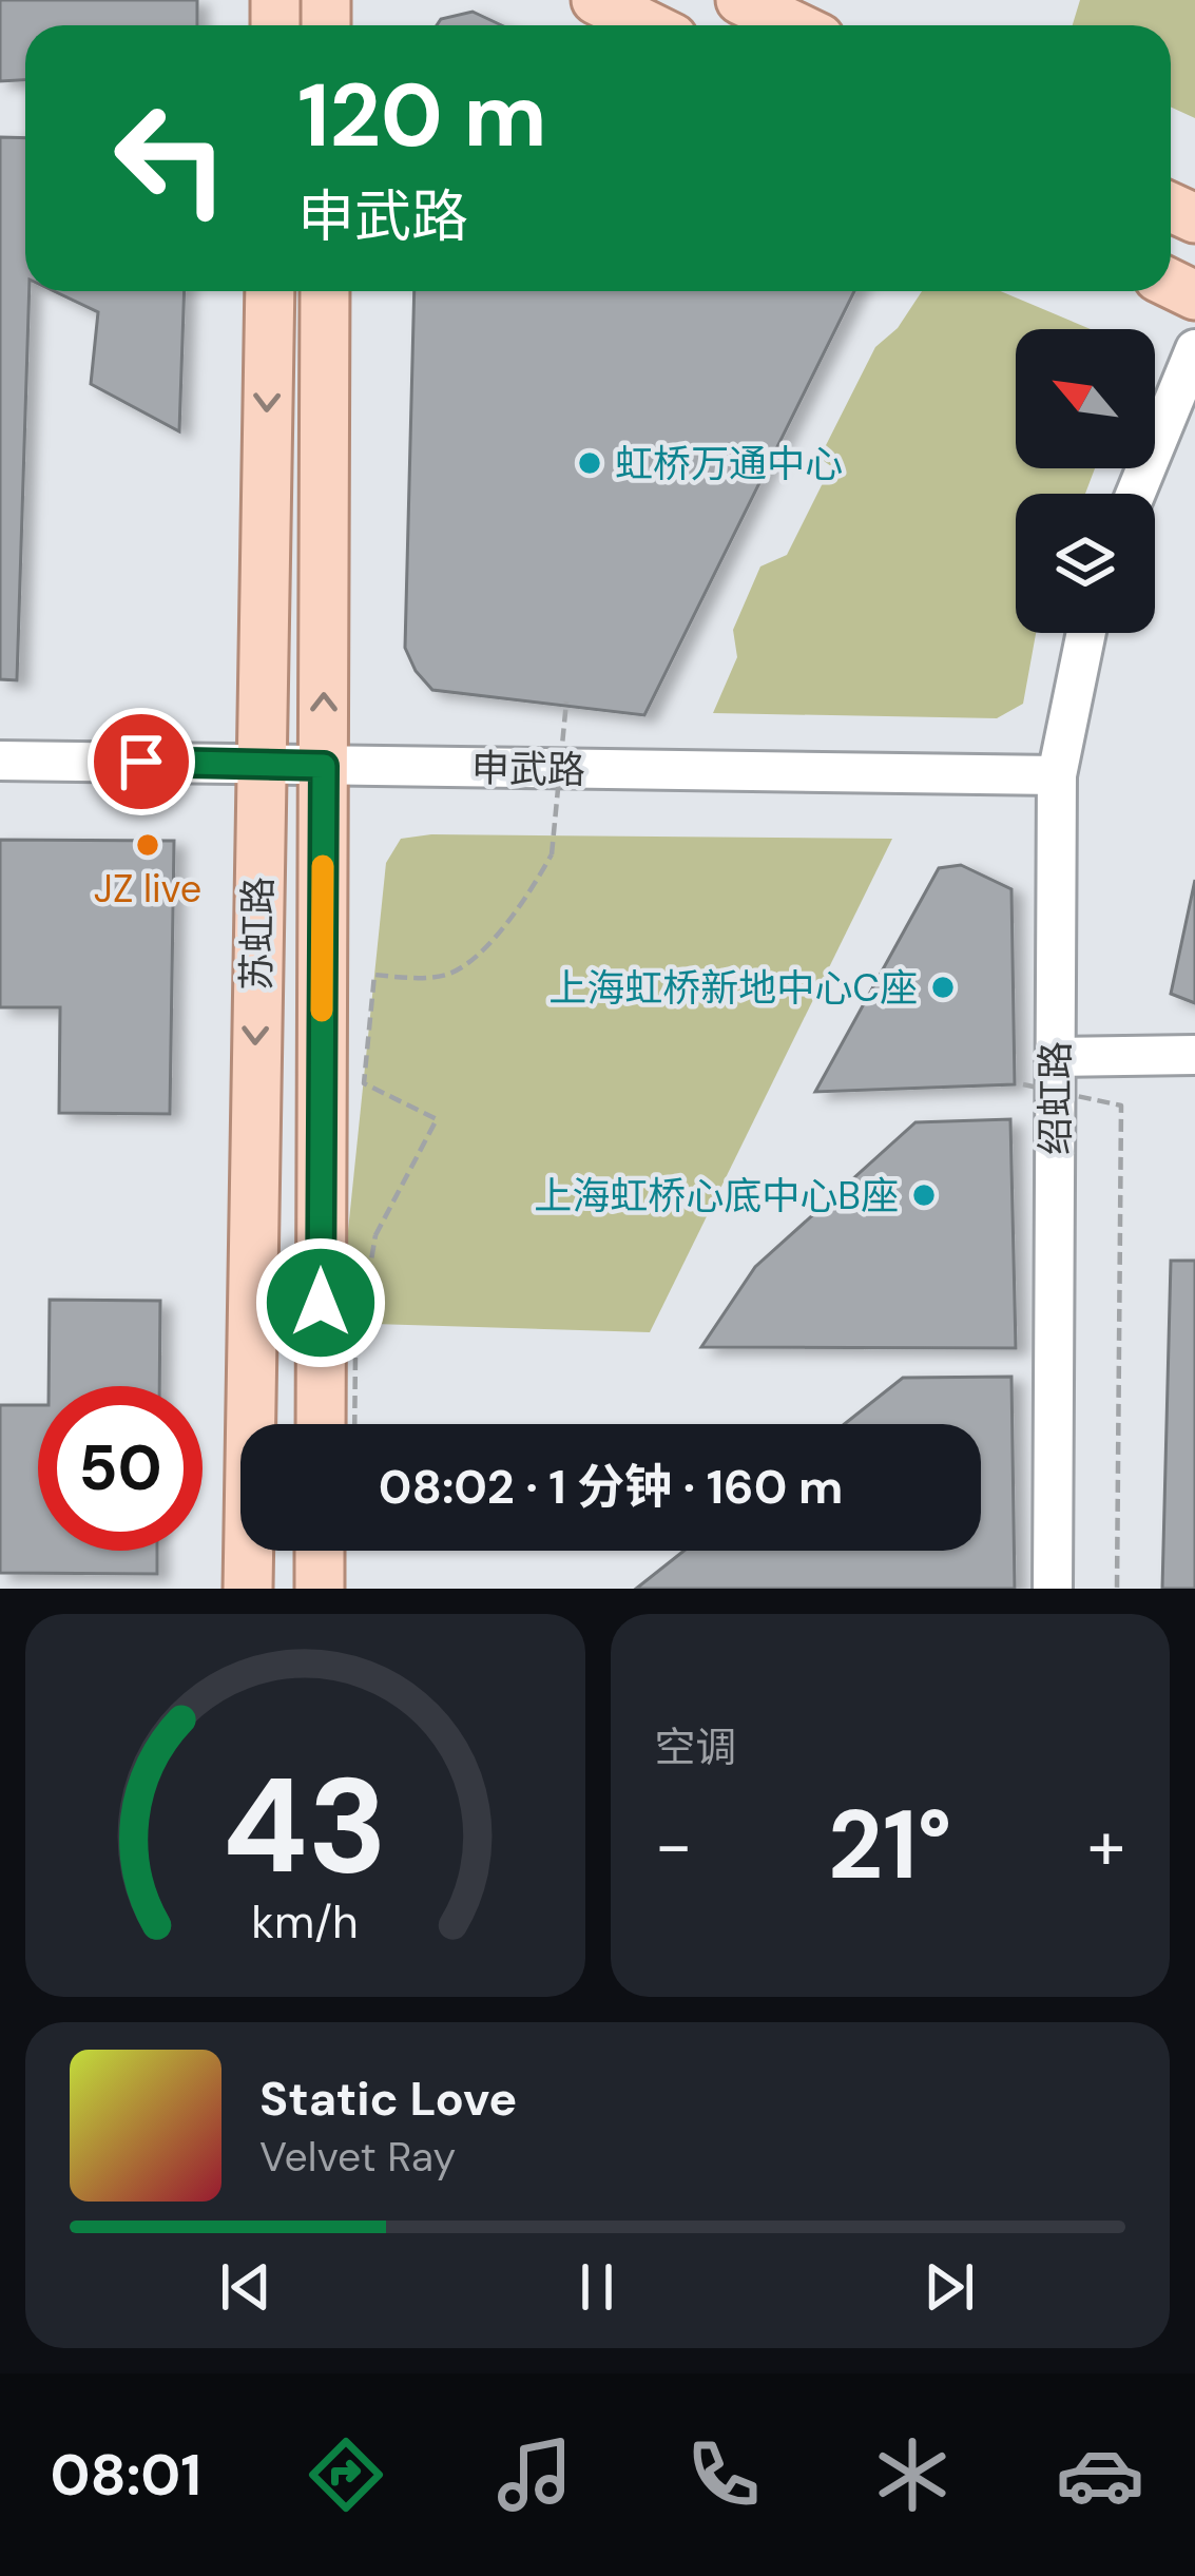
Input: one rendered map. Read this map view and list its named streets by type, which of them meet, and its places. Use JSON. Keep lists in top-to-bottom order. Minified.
{"streets":{"main road":["苏虹路"],"street":["申武路","绍虹路"]},"crossings":[["申武路","苏虹路"],["申武路","绍虹路"]],"places":["虹桥万通中心","JZ live","上海虹桥新地中心C座","上海虹桥心底中心B座"],"north":"top left","page":{"turn":["120 m","申武路"],"limit":"50","trip":"08:02 · 1 分钟 · 160 m","tile":"空调","heat":["−","21°","+"],"song":["Static Love","Velvet Ray"],"tabs":"08:01","gauge":["43","km/h"]}}
